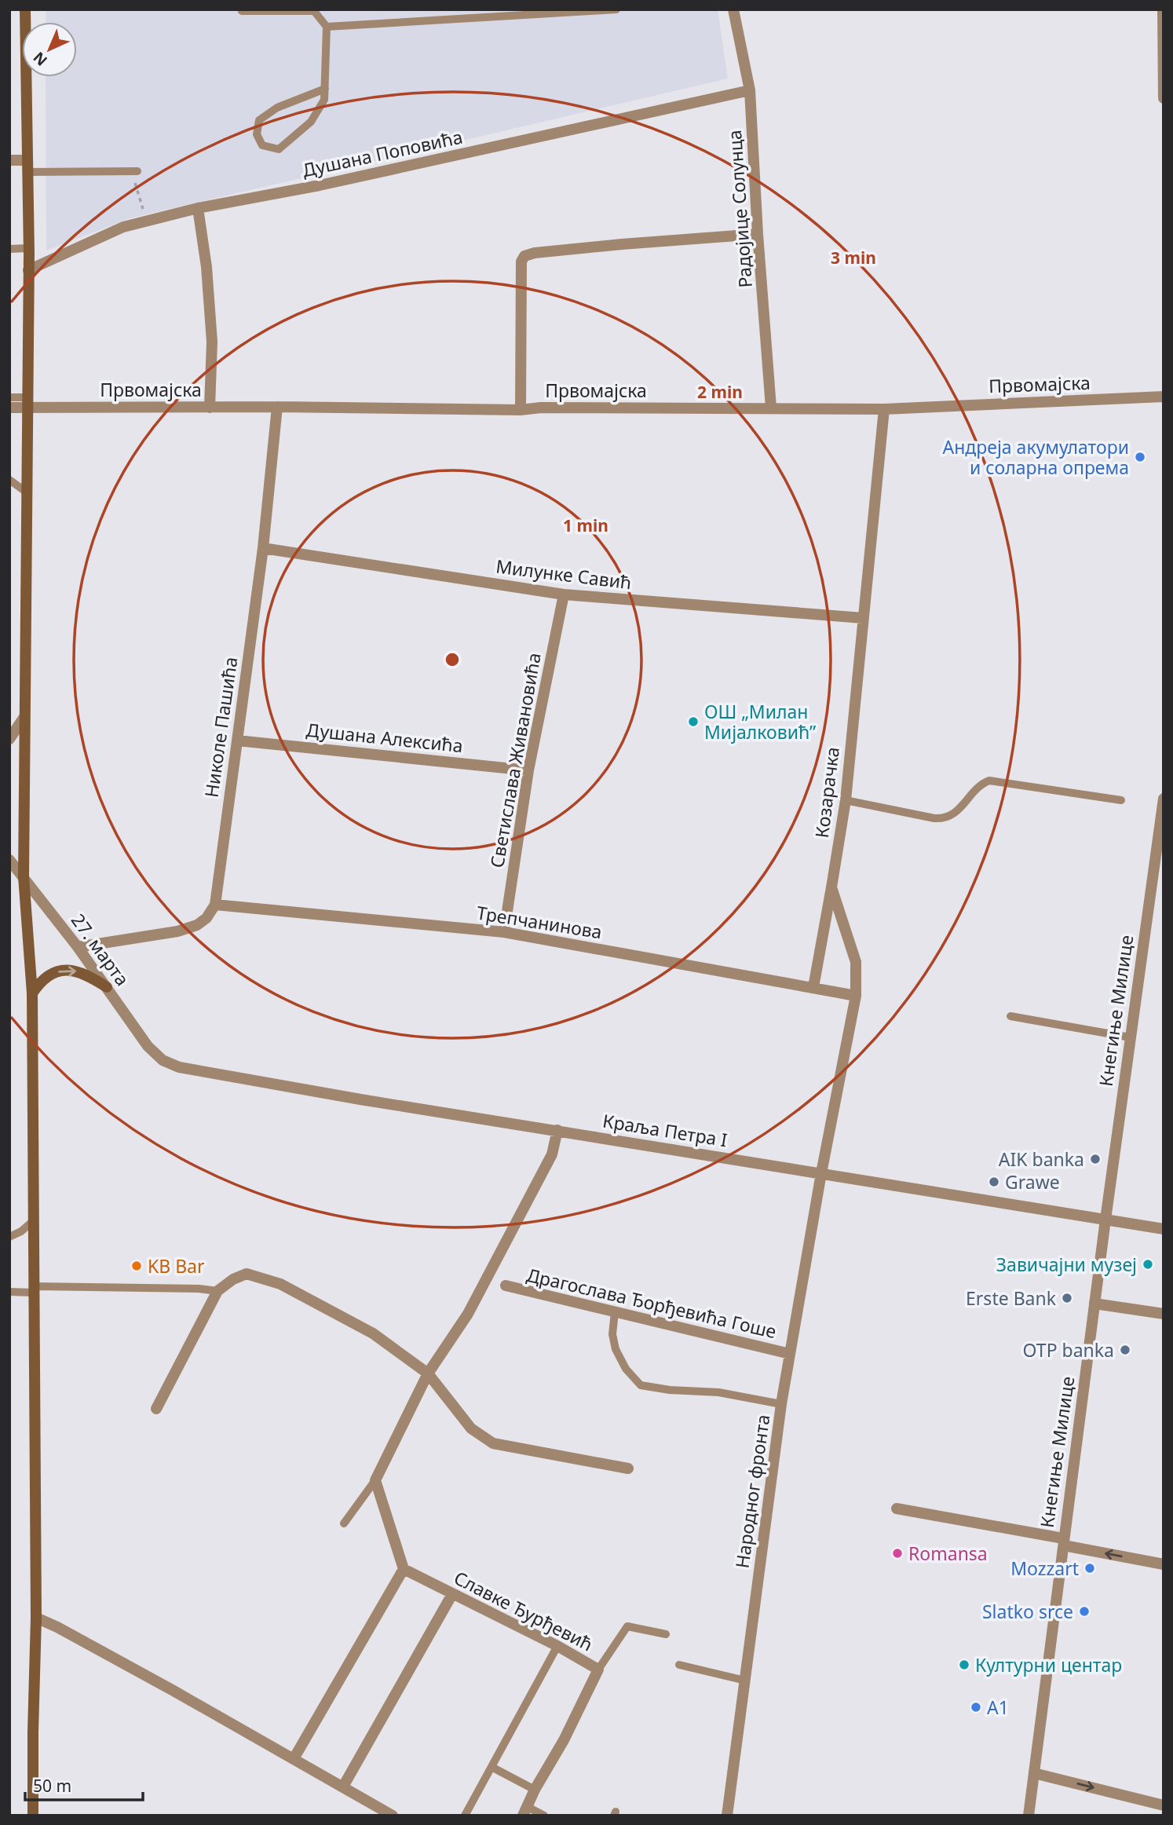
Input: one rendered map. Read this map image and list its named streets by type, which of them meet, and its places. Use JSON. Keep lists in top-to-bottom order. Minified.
{"streets":{"street":["Душана Поповића","Радојице Солунца","Првомајска","Милунке Савић","Николе Пашића","Душана Алексића","Светислава Живановића","Козарачка","Трепчанинова","27. марта","Кнегиње Милице","Краља Петра I","Драгослава Ђорђевића Гоше","Народног фронта","Славке Ђурђевић"]},"crossings":[["Душана Поповића","Радојице Солунца"],["Радојице Солунца","Првомајска"],["Првомајска","Николе Пашића"],["Првомајска","Козарачка"],["Милунке Савић","Николе Пашића"],["Милунке Савић","Светислава Живановића"],["Милунке Савић","Козарачка"],["Николе Пашића","Душана Алексића"],["Николе Пашића","Трепчанинова"],["Душана Алексића","Светислава Живановића"],["Светислава Живановића","Трепчанинова"],["Козарачка","Трепчанинова"],["Козарачка","Краља Петра I"],["Козарачка","Народног фронта"],["27. марта","Краља Петра I"],["Кнегиње Милице","Краља Петра I"],["Краља Петра I","Народног фронта"],["Драгослава Ђорђевића Гоше","Народног фронта"]],"places":["Андреја акумулатори и соларна опрема","ОШ „Милан Мијалковић”","AIK banka","Grawe","Завичајни музеј","KB Bar","Erste Bank","OTP banka","Romansa","Mozzart","Slatko srce","Културни центар","A1"],"scale_bar":"50 m","north":"bottom left","rings":["3 min","2 min","1 min"]}
